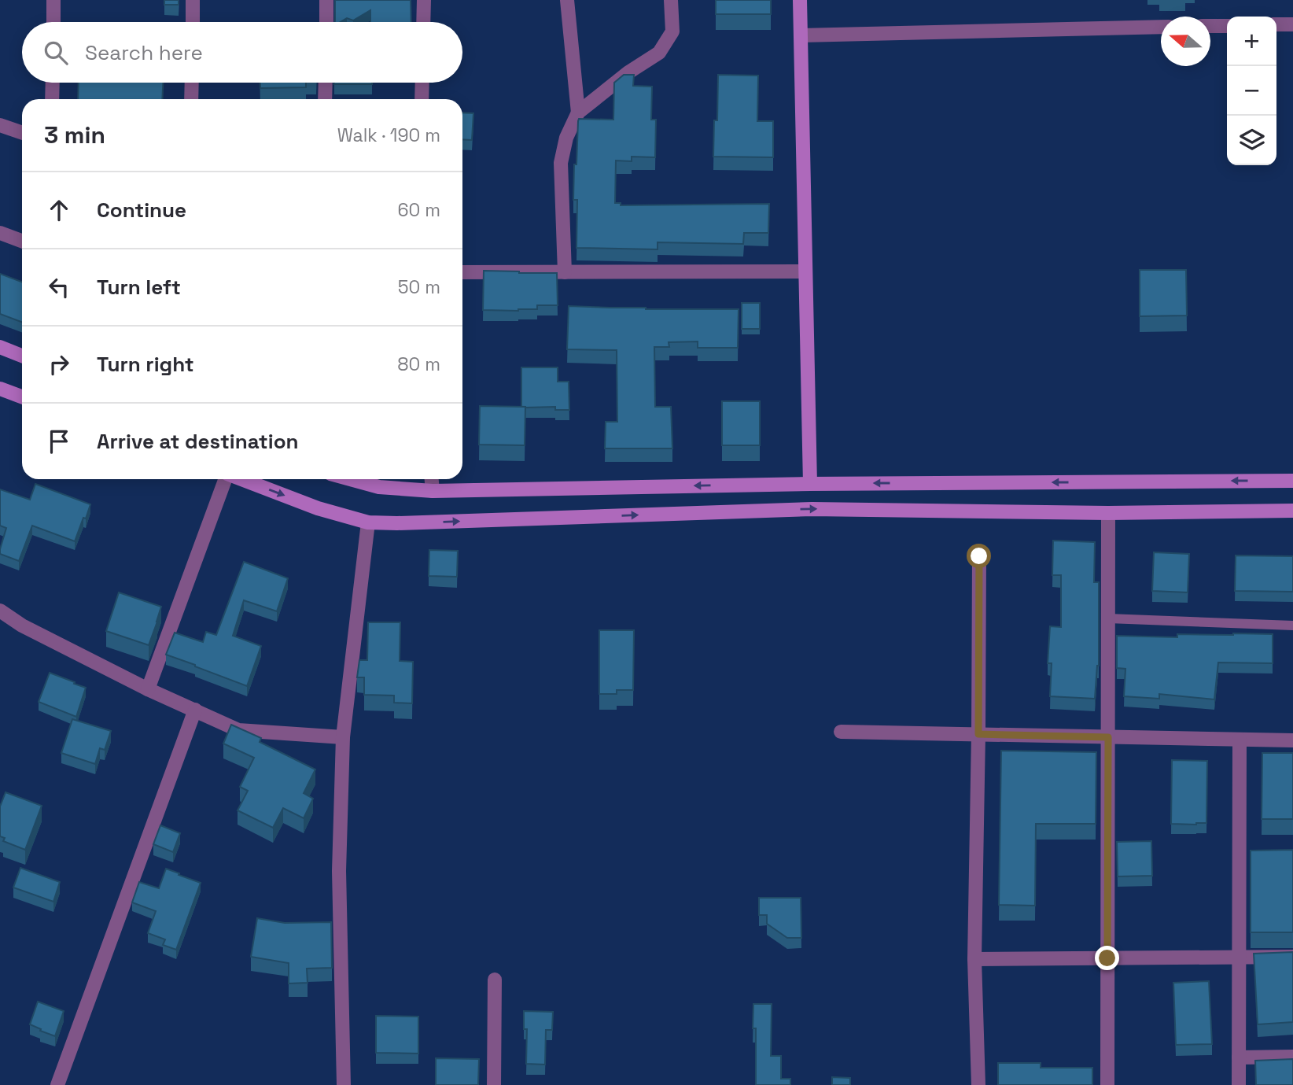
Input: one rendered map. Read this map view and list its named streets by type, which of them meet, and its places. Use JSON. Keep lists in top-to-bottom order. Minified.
{"north":"left","page":{"map_buttons":["+","−"],"search":"Search here","heading":["3 min","Walk · 190 m"],"list":[["Continue","60 m"],["Turn left","50 m"],["Turn right","80 m"],"Arrive at destination"]}}
